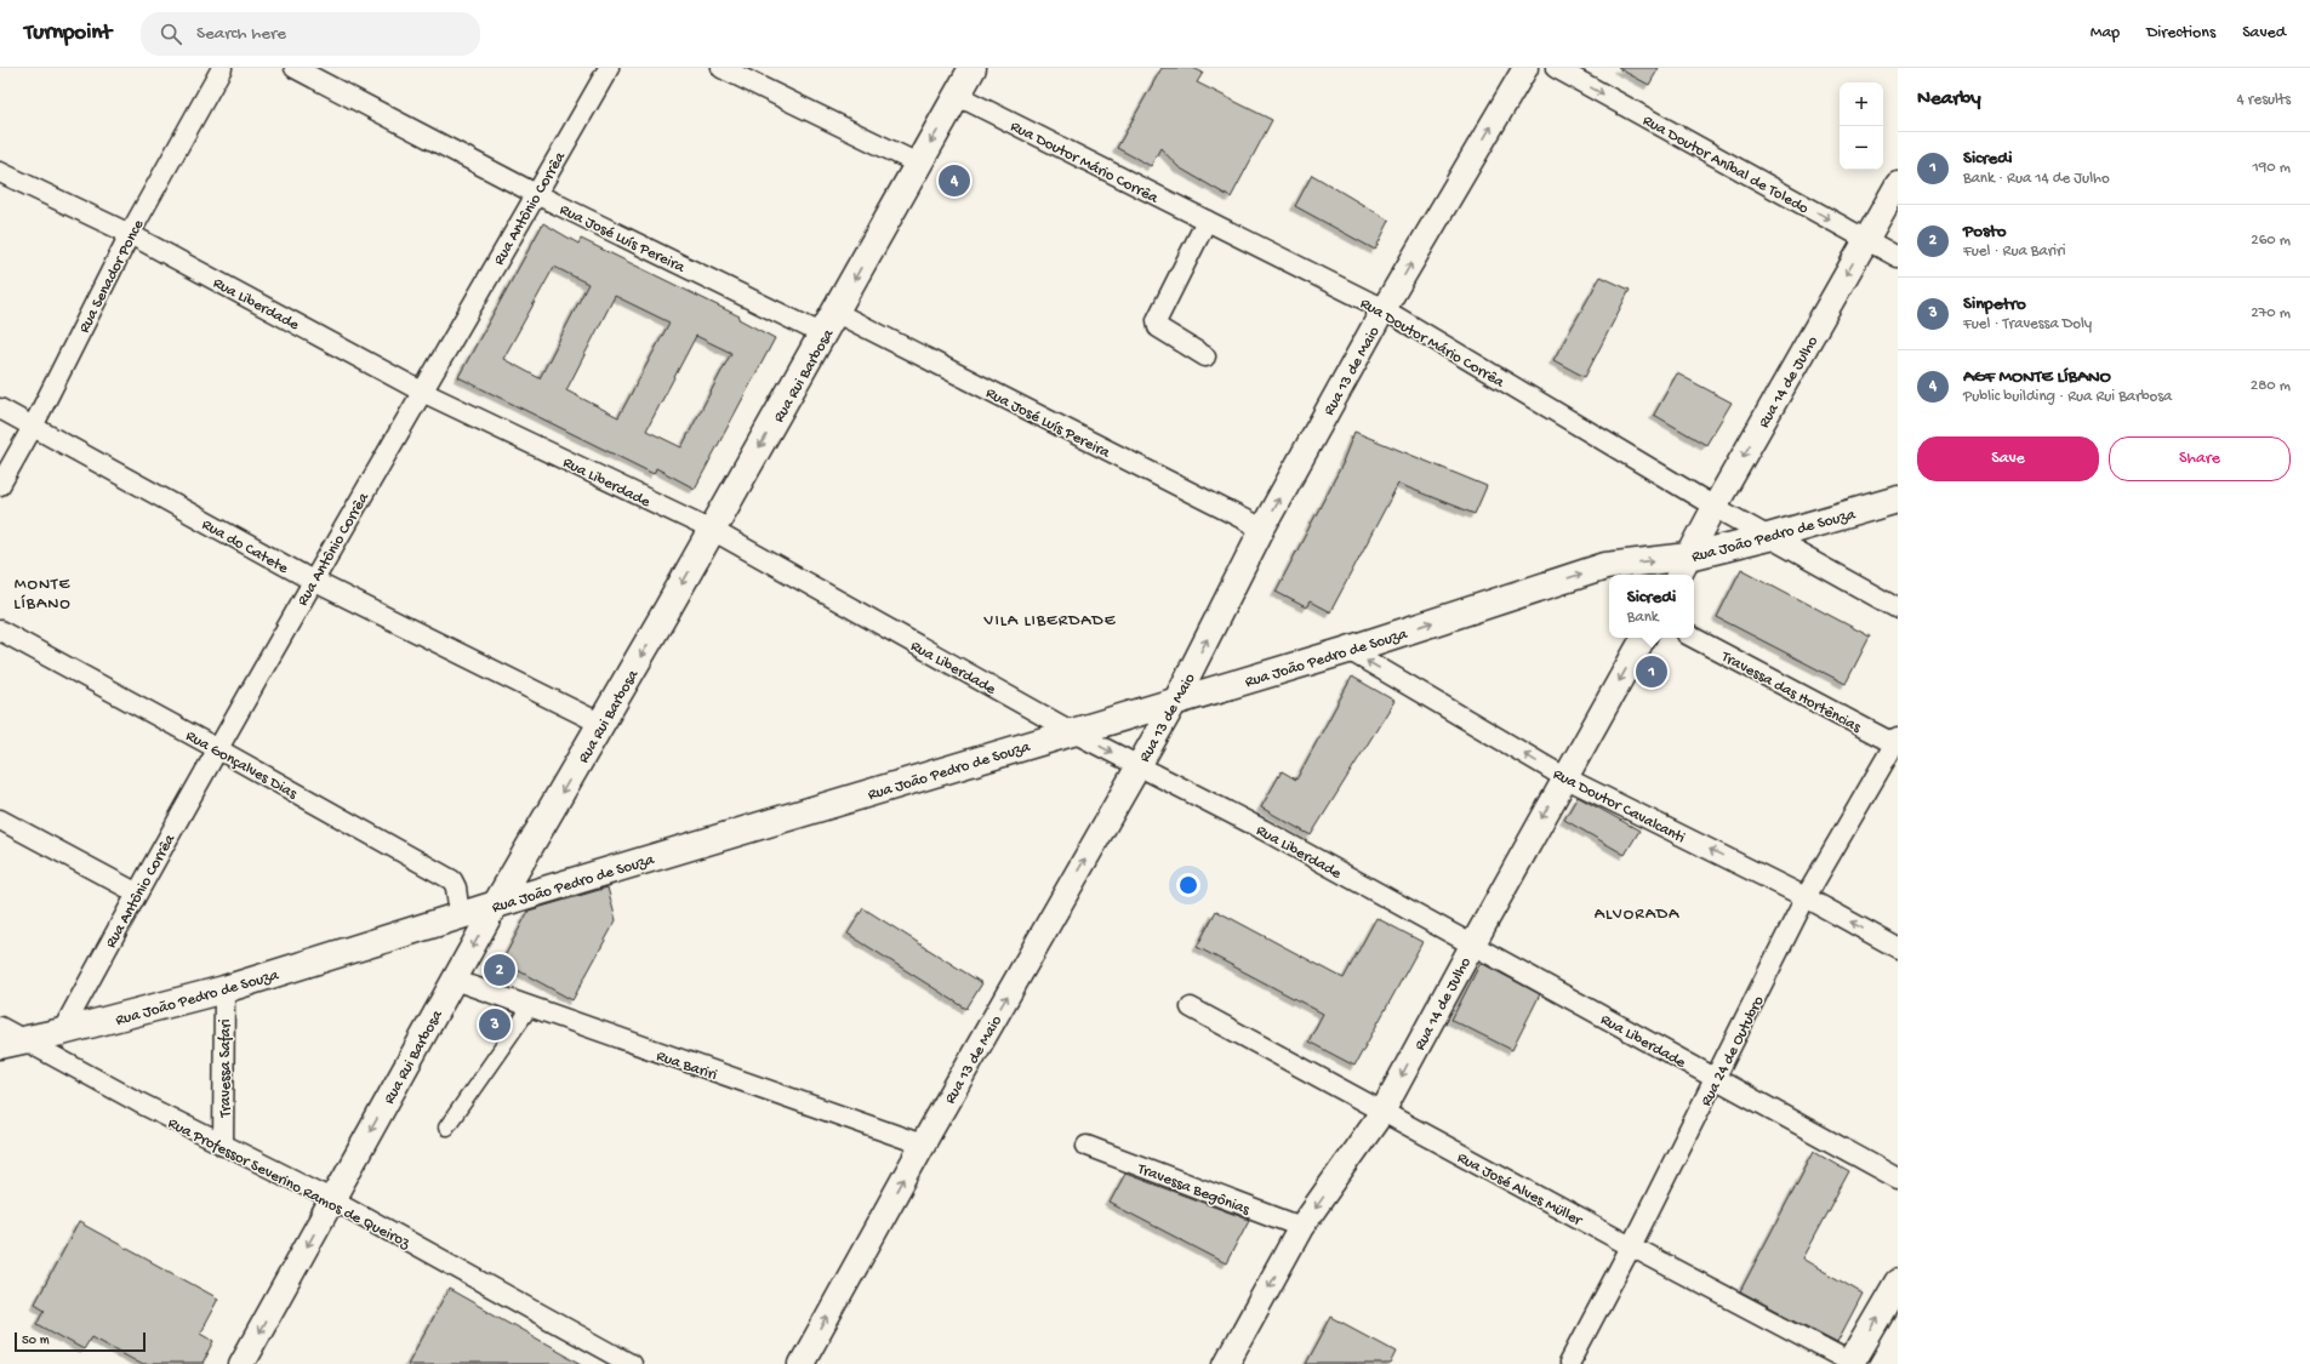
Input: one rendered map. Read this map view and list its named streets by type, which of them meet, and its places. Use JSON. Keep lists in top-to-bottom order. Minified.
{"streets":{"main road":["Rua Rui Barbosa","Rua João Pedro de Souza"],"street":["Rua Doutor Mário Corrêa","Rua Doutor Aníbal de Toledo","Rua Antônio Corrêa","Rua José Luís Pereira","Rua Senador Ponce","Rua Liberdade","Rua 13 de Maio","Rua 14 de Julho","Rua do Catete","Travessa das Hortências","Rua Gonçalves Dias","Rua Doutor Cavalcanti","Rua 24 de Outubro","Rua Bariri","Travessa Safari","Rua Professor Severino Ramos de Queiroz","Travessa Begônias","Rua José Alves Müller"]},"crossings":[["Rua Doutor Mário Corrêa","Rua 13 de Maio"],["Rua Doutor Mário Corrêa","Rua Rui Barbosa"],["Rua Doutor Mário Corrêa","Rua 14 de Julho"],["Rua Doutor Mário Corrêa","Rua João Pedro de Souza"],["Rua Doutor Aníbal de Toledo","Rua 14 de Julho"],["Rua Antônio Corrêa","Rua José Luís Pereira"],["Rua Antônio Corrêa","Rua Liberdade"],["Rua Antônio Corrêa","Rua João Pedro de Souza"],["Rua Antônio Corrêa","Rua do Catete"],["Rua Antônio Corrêa","Rua Gonçalves Dias"],["Rua José Luís Pereira","Rua 13 de Maio"],["Rua José Luís Pereira","Rua Rui Barbosa"],["Rua Senador Ponce","Rua Liberdade"],["Rua Senador Ponce","Rua do Catete"],["Rua Liberdade","Rua 13 de Maio"],["Rua Liberdade","Rua Rui Barbosa"],["Rua Liberdade","Rua 14 de Julho"],["Rua Liberdade","Rua João Pedro de Souza"],["Rua Liberdade","Rua 24 de Outubro"],["Rua 13 de Maio","Rua João Pedro de Souza"],["Rua 13 de Maio","Rua Bariri"],["Rua Rui Barbosa","Rua João Pedro de Souza"],["Rua Rui Barbosa","Rua do Catete"],["Rua Rui Barbosa","Rua Bariri"],["Rua Rui Barbosa","Rua Professor Severino Ramos de Queiroz"],["Rua 14 de Julho","Rua João Pedro de Souza"],["Rua 14 de Julho","Rua Doutor Cavalcanti"],["Rua 14 de Julho","Travessa Begônias"],["Rua 14 de Julho","Rua José Alves Müller"],["Rua João Pedro de Souza","Rua Gonçalves Dias"],["Rua João Pedro de Souza","Rua Doutor Cavalcanti"],["Rua João Pedro de Souza","Travessa Safari"],["Rua João Pedro de Souza","Rua Professor Severino Ramos de Queiroz"],["Travessa das Hortências","Rua 24 de Outubro"],["Rua Doutor Cavalcanti","Rua 24 de Outubro"],["Rua 24 de Outubro","Rua José Alves Müller"],["Travessa Safari","Rua Professor Severino Ramos de Queiroz"]],"one_way":["Rua Doutor Aníbal de Toledo","Rua 13 de Maio","Rua Rui Barbosa","Rua 14 de Julho","Rua Doutor Cavalcanti"],"districts":["MONTE LÍBANO","VILA LIBERDADE","ALVORADA"],"scale_bar":"50 m","page":{"header":"Turnpoint","search":"Search here","nav":["Map","Directions","Saved"],"heading":["Nearby","4 results"],"map_buttons":["+","−"],"list":[{"mark":"1","name":"Sicredi","note":"Bank · Rua 14 de Julho","value":"190 m"},{"mark":"2","name":"Posto","note":"Fuel · Rua Bariri","value":"260 m"},{"mark":"3","name":"Sinpetro","note":"Fuel · Travessa Doly","value":"270 m"},{"mark":"4","name":"AGF MONTE LÍBANO","note":"Public building · Rua Rui Barbosa","value":"280 m"}],"pins":["4","1","2","3"],"buttons":["Save","Share"],"popup":["Sicredi","Bank"],"scale":"50 m"}}
